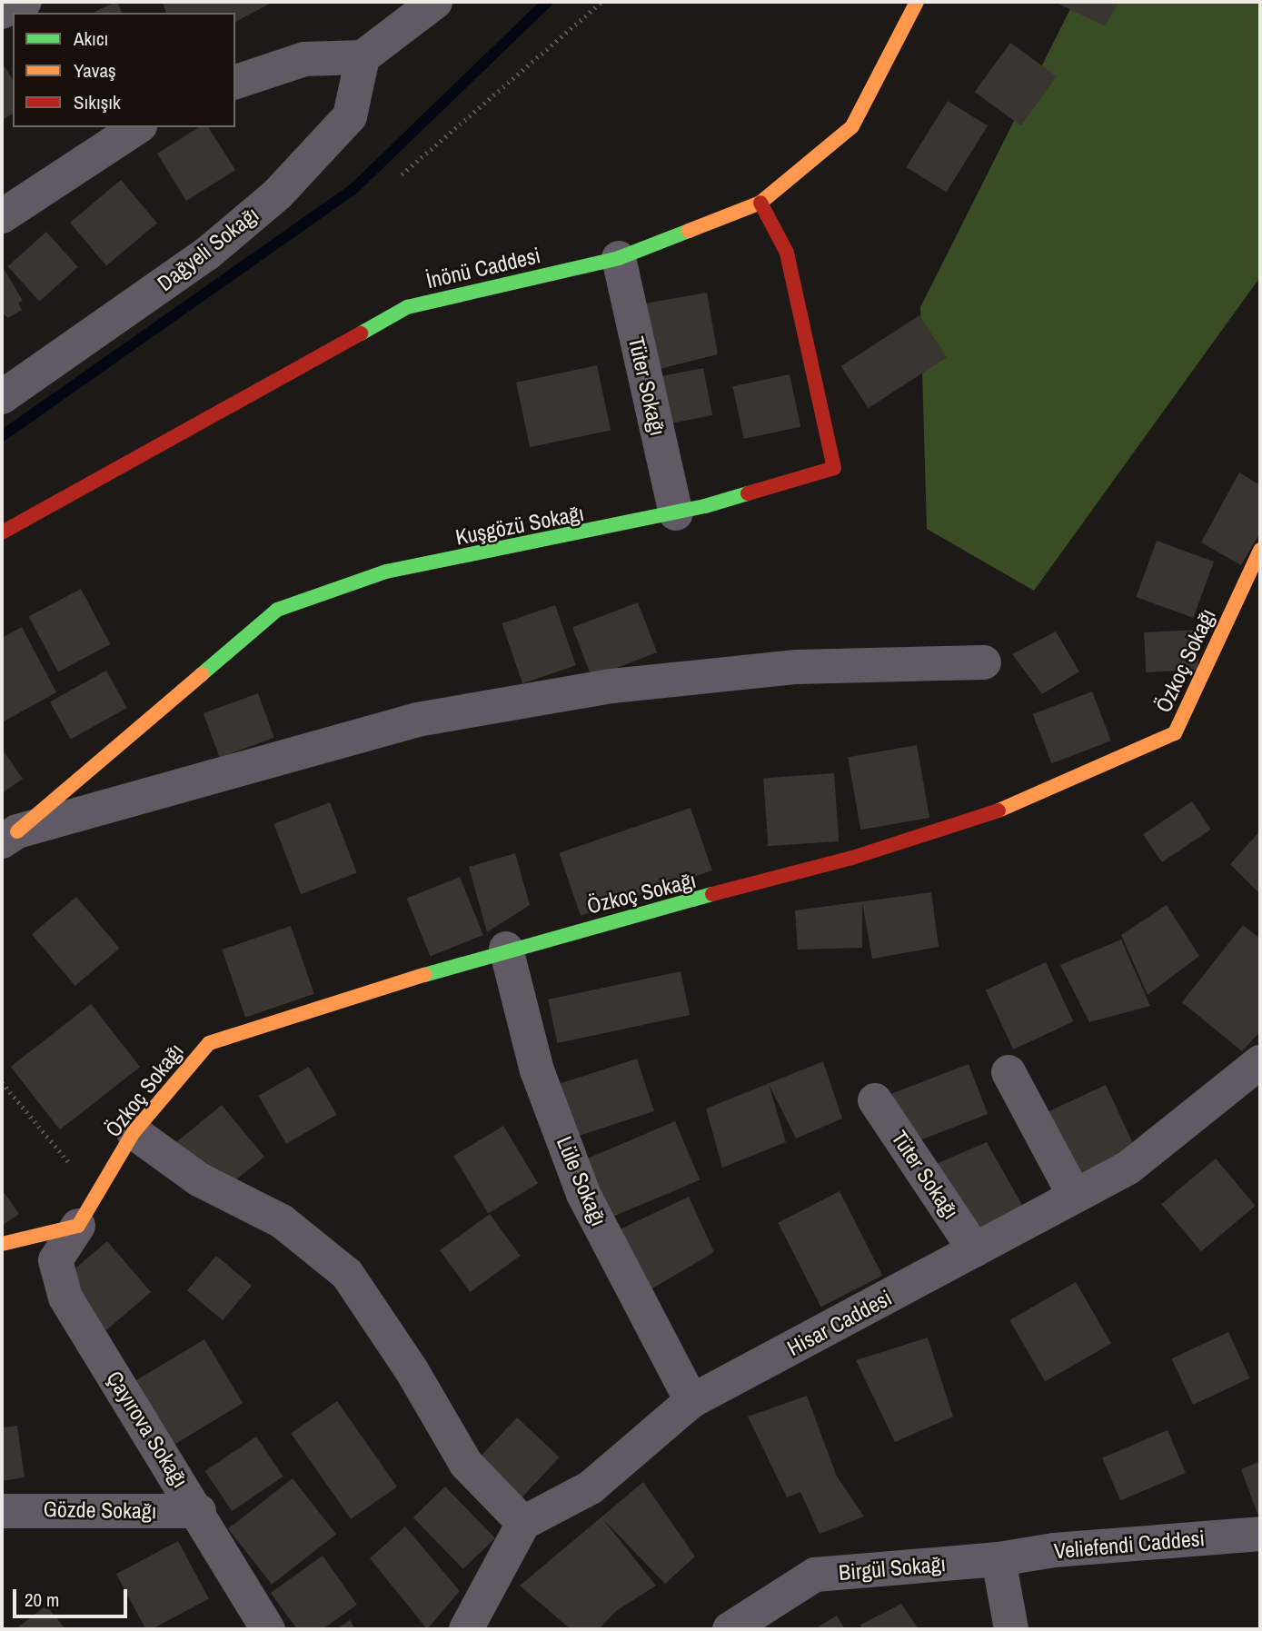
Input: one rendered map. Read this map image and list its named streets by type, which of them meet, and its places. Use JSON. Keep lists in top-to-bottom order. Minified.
{"streets":{"street":["Dağyeli Sokağı","İnönü Caddesi","Tüter Sokağı","Kuşgözü Sokağı","Özkoç Sokağı","Lüle Sokağı","Hisar Caddesi","Çayırova Sokağı","Gözde Sokağı","Veliefendi Caddesi","Birgül Sokağı"]},"crossings":[["İnönü Caddesi","Tüter Sokağı"],["İnönü Caddesi","Kuşgözü Sokağı"],["Tüter Sokağı","Kuşgözü Sokağı"],["Tüter Sokağı","Hisar Caddesi"],["Özkoç Sokağı","Lüle Sokağı"],["Özkoç Sokağı","Çayırova Sokağı"],["Lüle Sokağı","Hisar Caddesi"],["Çayırova Sokağı","Gözde Sokağı"],["Veliefendi Caddesi","Birgül Sokağı"]],"legend":["Akıcı","Yavaş","Sıkışık"],"scale_bar":"20 m"}
